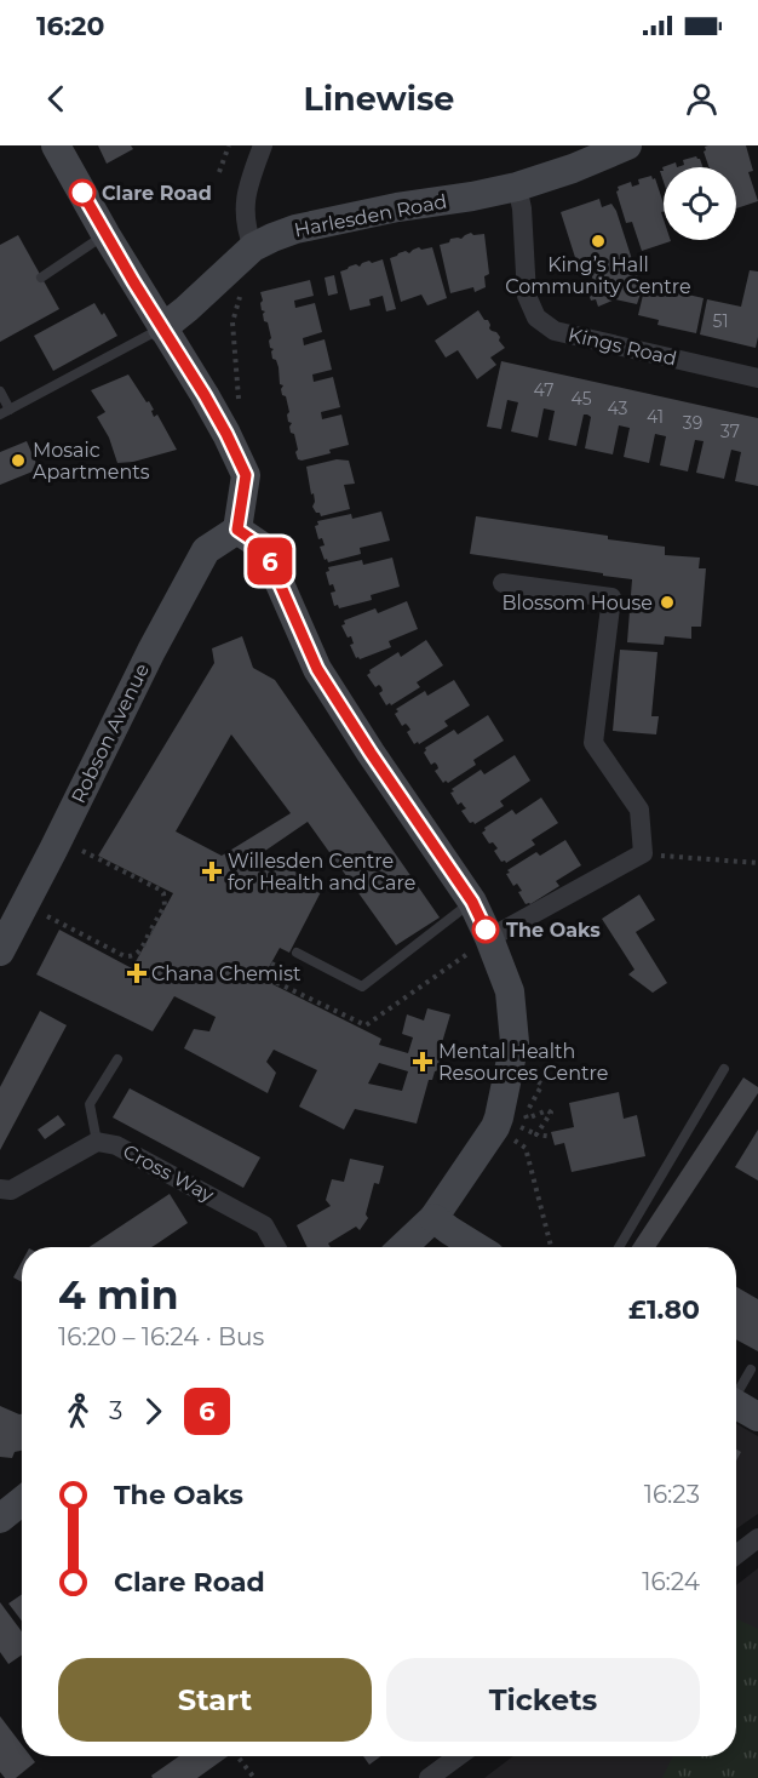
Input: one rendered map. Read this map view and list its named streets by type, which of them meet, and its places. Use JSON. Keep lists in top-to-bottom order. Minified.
{"streets":{"street":["Harlesden Road","Kings Road","Robson Avenue","Cross Way"]},"crossings":[["Harlesden Road","Kings Road"]],"places":{"other":["Clare Road","King’s Hall Community Centre","Mosaic Apartments","Blossom House","The Oaks"],"health":["Willesden Centre for Health and Care","Chana Chemist","Mental Health Resources Centre"]},"lines":["bus line 6"],"house_numbers":["51","47","45","43","41","39","37"],"page":{"status":"16:20","header":"Linewise","on_map":"6","heading":["4 min","16:20 – 16:24 · Bus","£1.80"],"legs":["3","6"],"list":[{"name":"The Oaks","value":"16:23"},{"name":"Clare Road","value":"16:24"}],"buttons":["Start","Tickets"]}}
